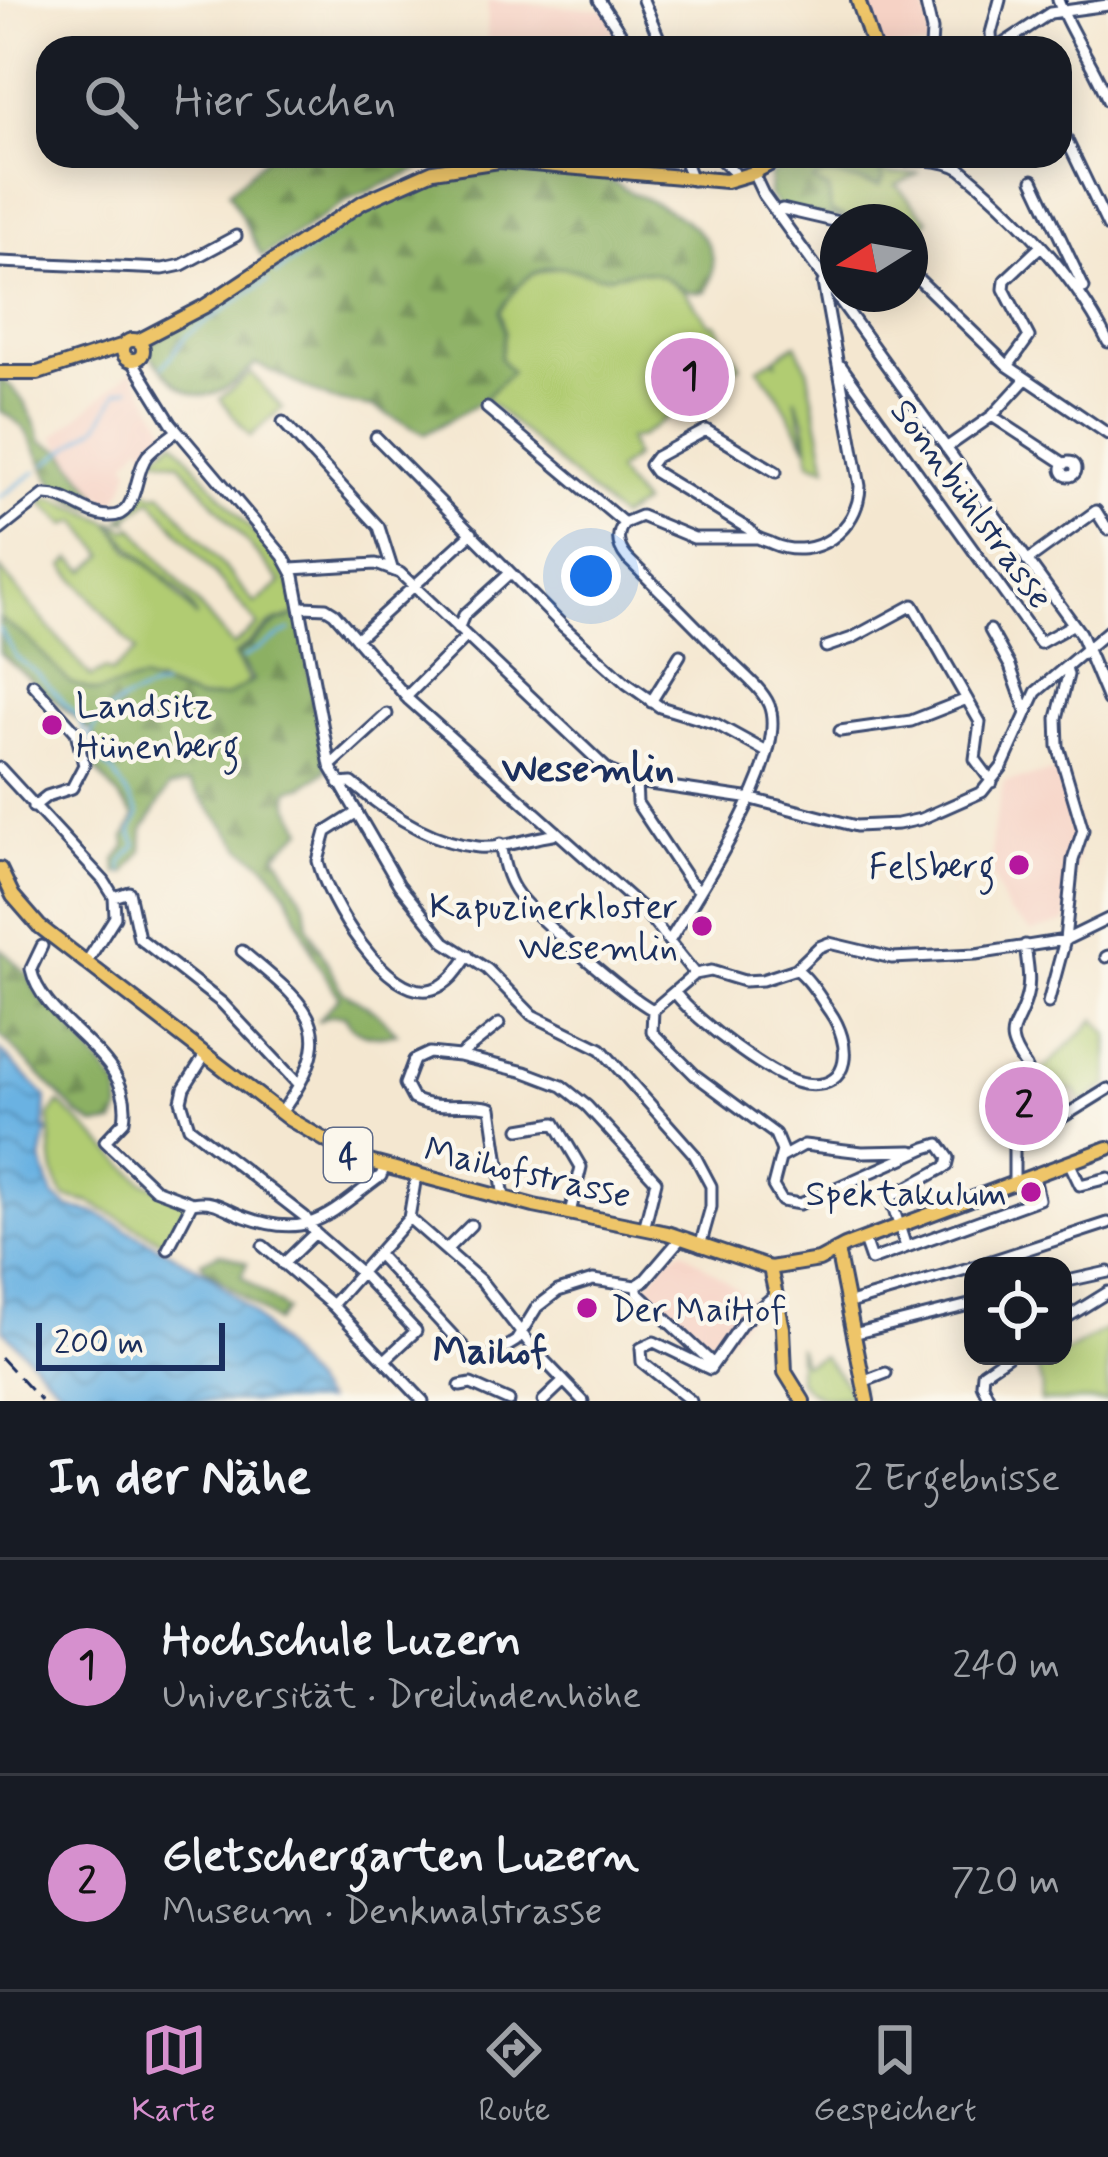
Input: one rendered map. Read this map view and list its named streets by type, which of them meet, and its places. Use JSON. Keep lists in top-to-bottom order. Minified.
{"streets":{"main road":["4","Maihofstrasse"],"street":["Sonnbühlstrasse"]},"crossings":[["4","Maihofstrasse"]],"districts":["Wesemlin","Maihof"],"places":["Landsitz Hünenberg","Felsberg","Kapuzinerkloster Wesemlin","Spektakulum","Der MaiHof"],"scale_bar":"200 m","north":"left","page":{"search":"Hier suchen","pins":["1","2"],"scale":"200 m","heading":["In der Nähe","2 Ergebnisse"],"list":[{"mark":"1","name":"Hochschule Luzern","note":"Universität · Dreilindenhöhe","value":"240 m"},{"mark":"2","name":"Gletschergarten Luzern","note":"Museum · Denkmalstrasse","value":"720 m"}],"nav":["Karte","Route","Gespeichert"]}}
